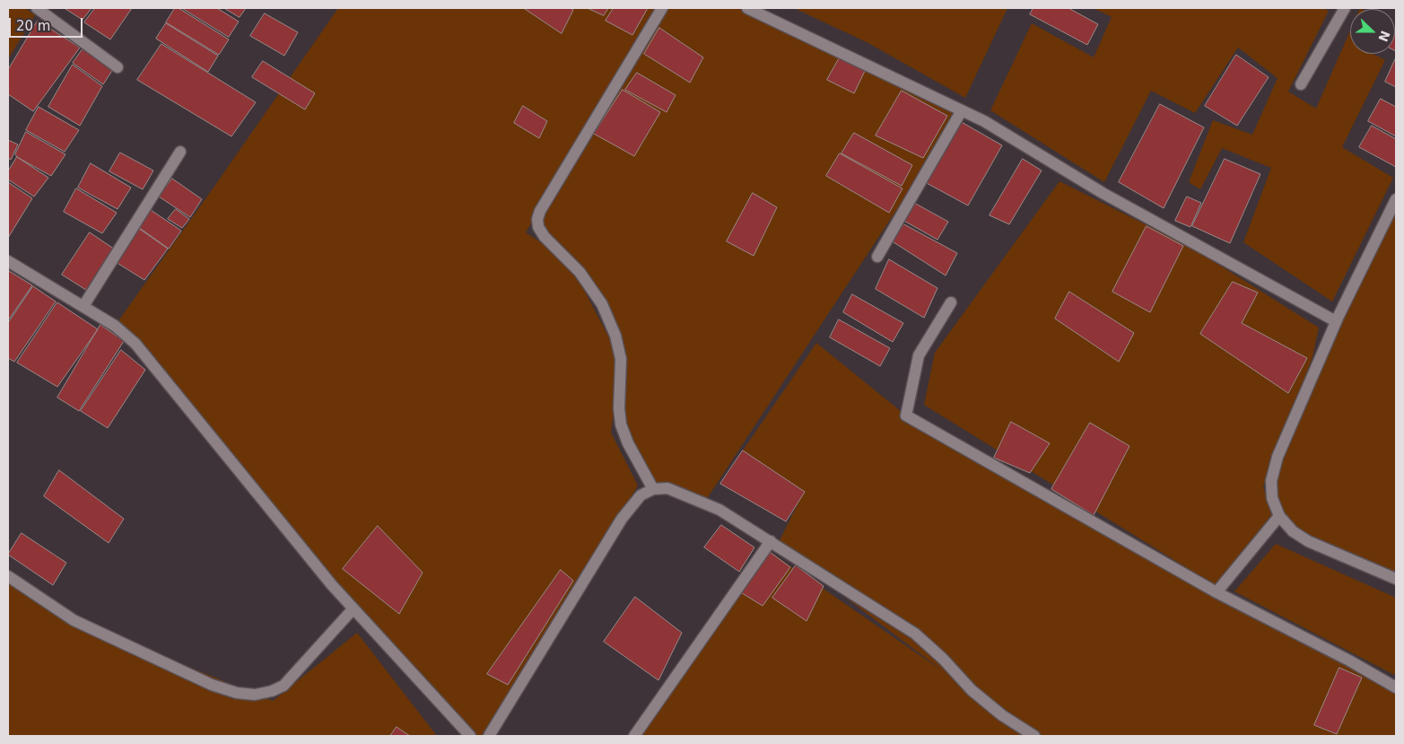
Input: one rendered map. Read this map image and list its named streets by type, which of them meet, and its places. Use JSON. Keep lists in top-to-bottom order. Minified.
{"scale_bar":"20 m","north":"right"}
